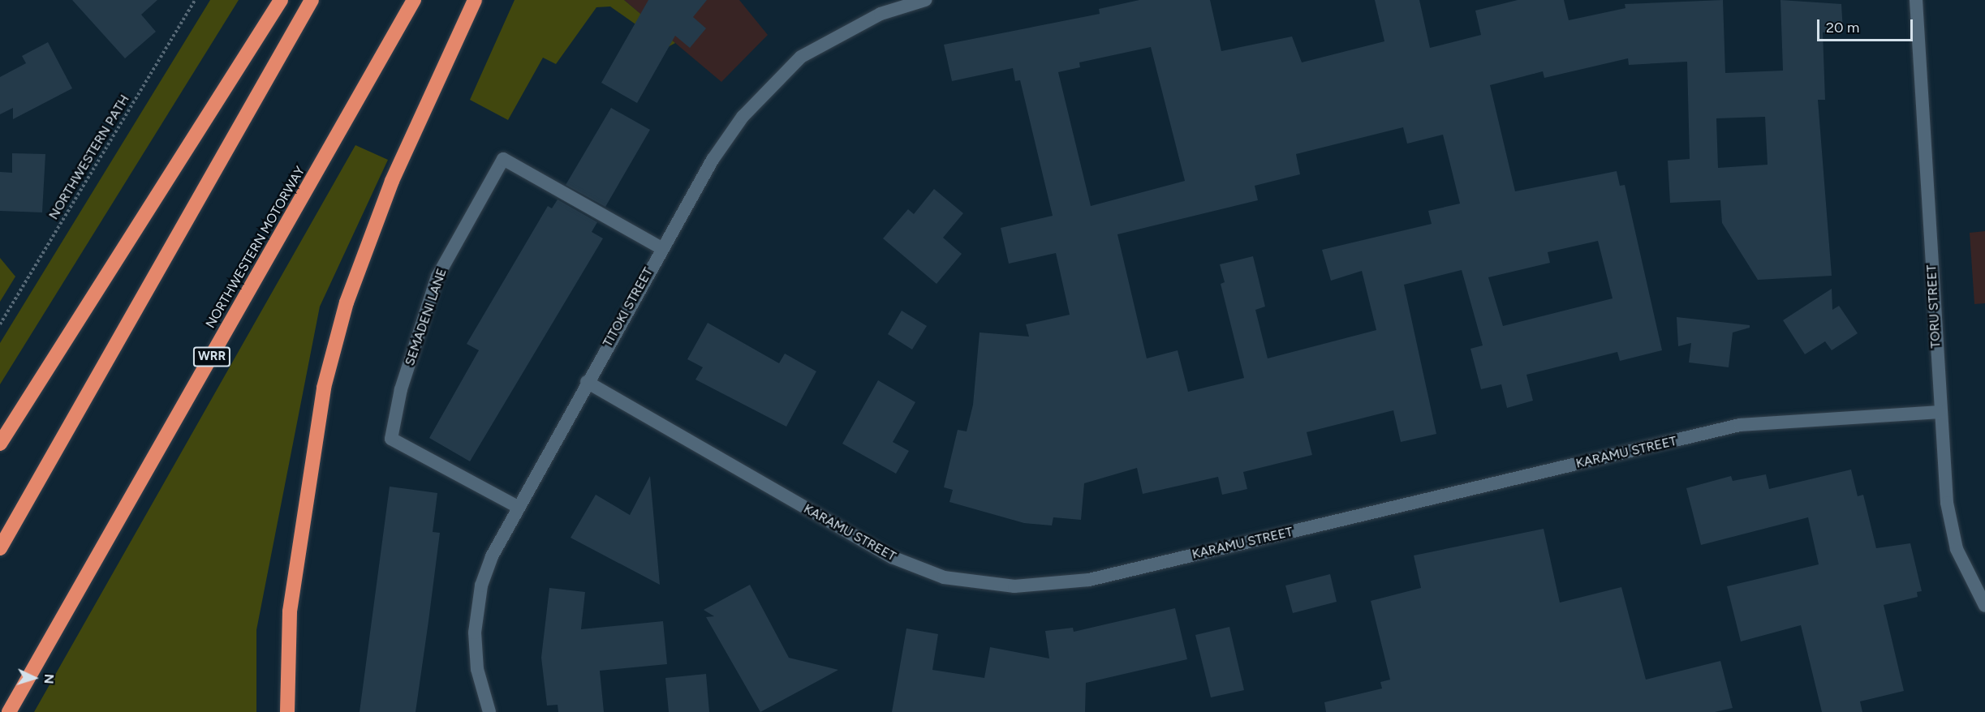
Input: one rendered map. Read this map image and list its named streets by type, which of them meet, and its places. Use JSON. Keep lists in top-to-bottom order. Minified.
{"streets":{"highway":["NORTHWESTERN MOTORWAY","WRR"],"street":["TORU STREET","TITOKI STREET","SEMADENI LANE","KARAMU STREET"],"path":["NORTHWESTERN PATH"]},"crossings":[["TORU STREET","KARAMU STREET"],["TITOKI STREET","SEMADENI LANE"],["TITOKI STREET","KARAMU STREET"]],"scale_bar":"20 m","north":"right"}
